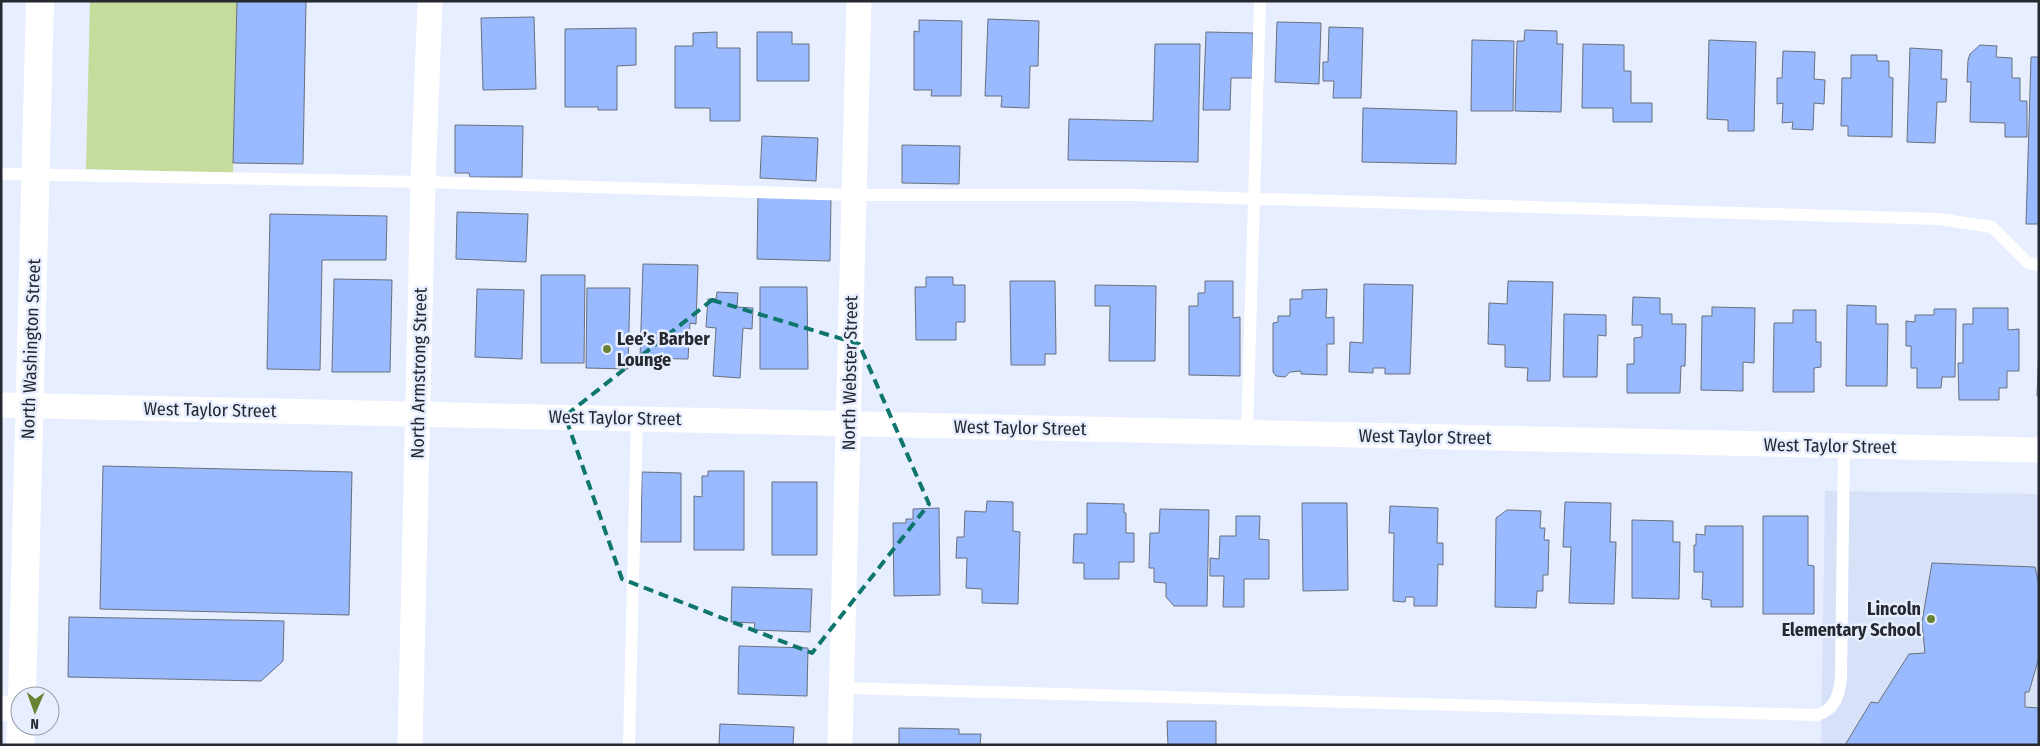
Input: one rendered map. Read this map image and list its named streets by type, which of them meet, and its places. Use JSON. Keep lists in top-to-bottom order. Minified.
{"streets":{"main road":["North Washington Street"],"street":["North Armstrong Street","North Webster Street","West Taylor Street"]},"crossings":[["North Washington Street","West Taylor Street"],["North Armstrong Street","West Taylor Street"],["North Webster Street","West Taylor Street"]],"places":["Lee’s Barber Lounge","Lincoln Elementary School"],"north":"bottom"}
